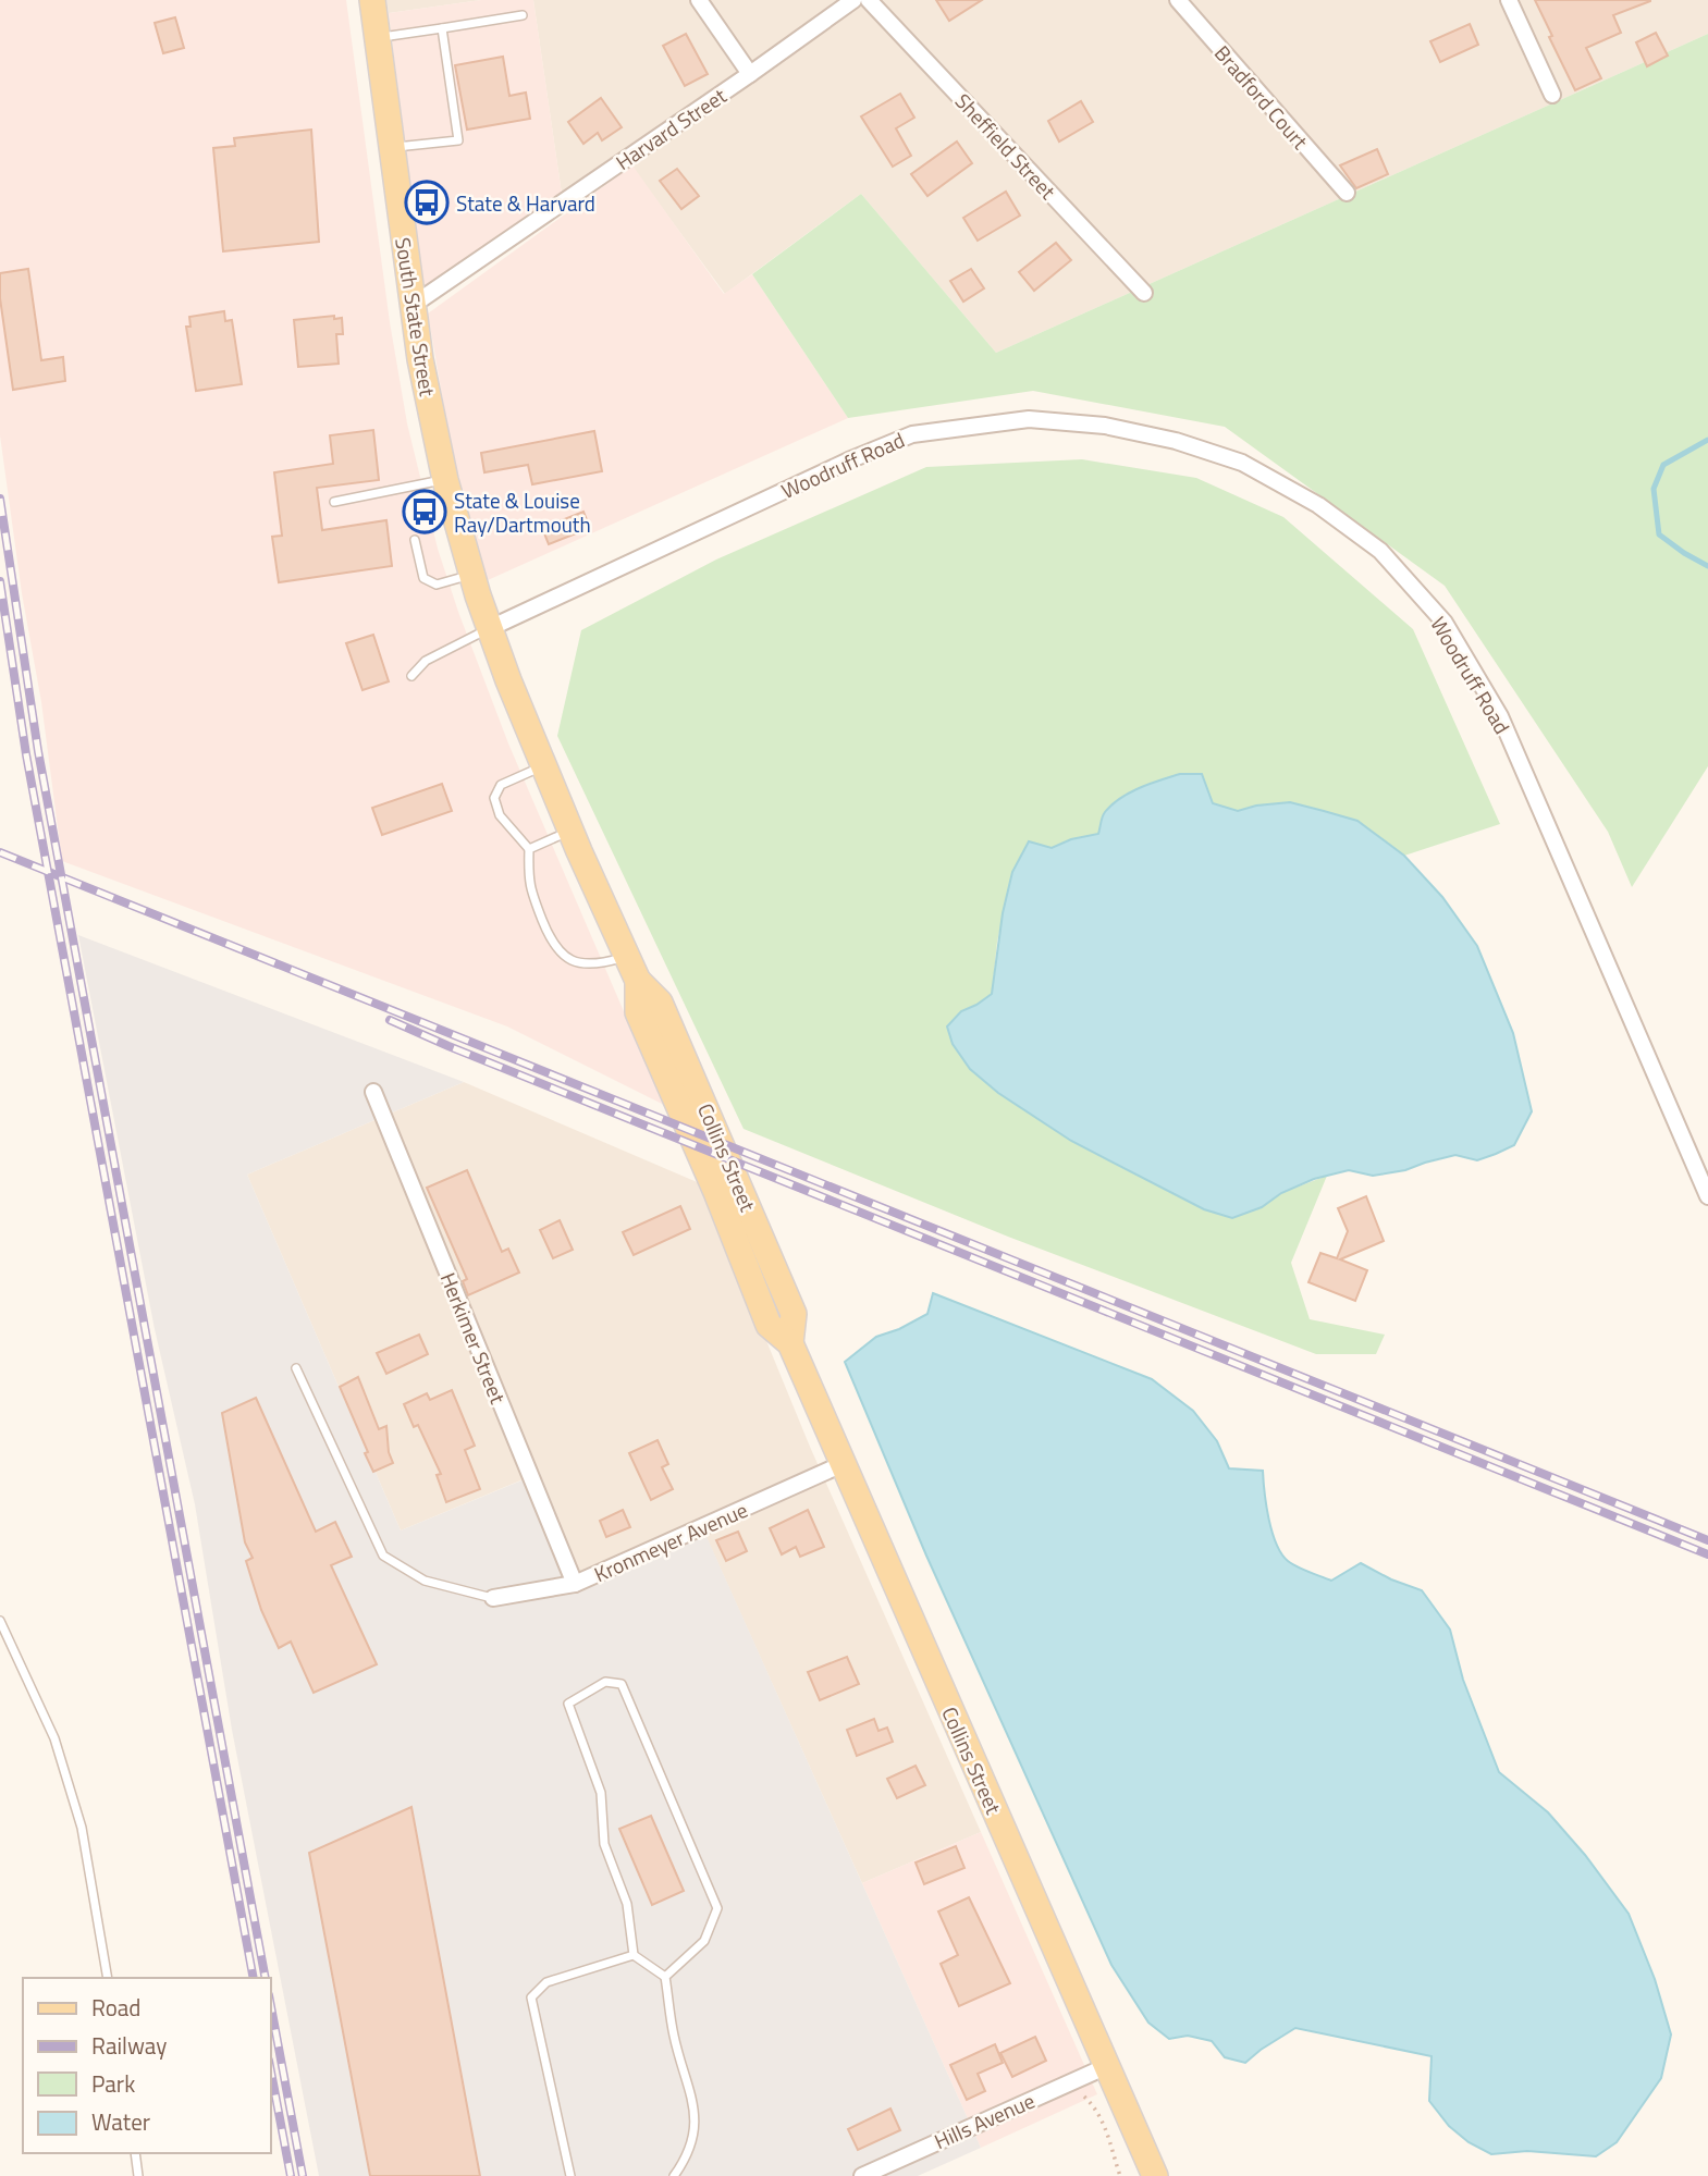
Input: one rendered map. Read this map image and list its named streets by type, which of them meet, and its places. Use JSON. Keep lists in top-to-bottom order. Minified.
{"streets":{"main road":["South State Street","Collins Street"],"street":["Bradford Court","Harvard Street","Sheffield Street","Woodruff Road","Herkimer Street","Kronmeyer Avenue","Hills Avenue"]},"crossings":[["Harvard Street","South State Street"],["South State Street","Woodruff Road"],["South State Street","Collins Street"],["Woodruff Road","Collins Street"],["Collins Street","Kronmeyer Avenue"],["Collins Street","Hills Avenue"],["Herkimer Street","Kronmeyer Avenue"]],"places":{"bus stop":["State & Harvard","State & Louise Ray/Dartmouth"]},"legend":["Road","Railway","Park","Water"]}
